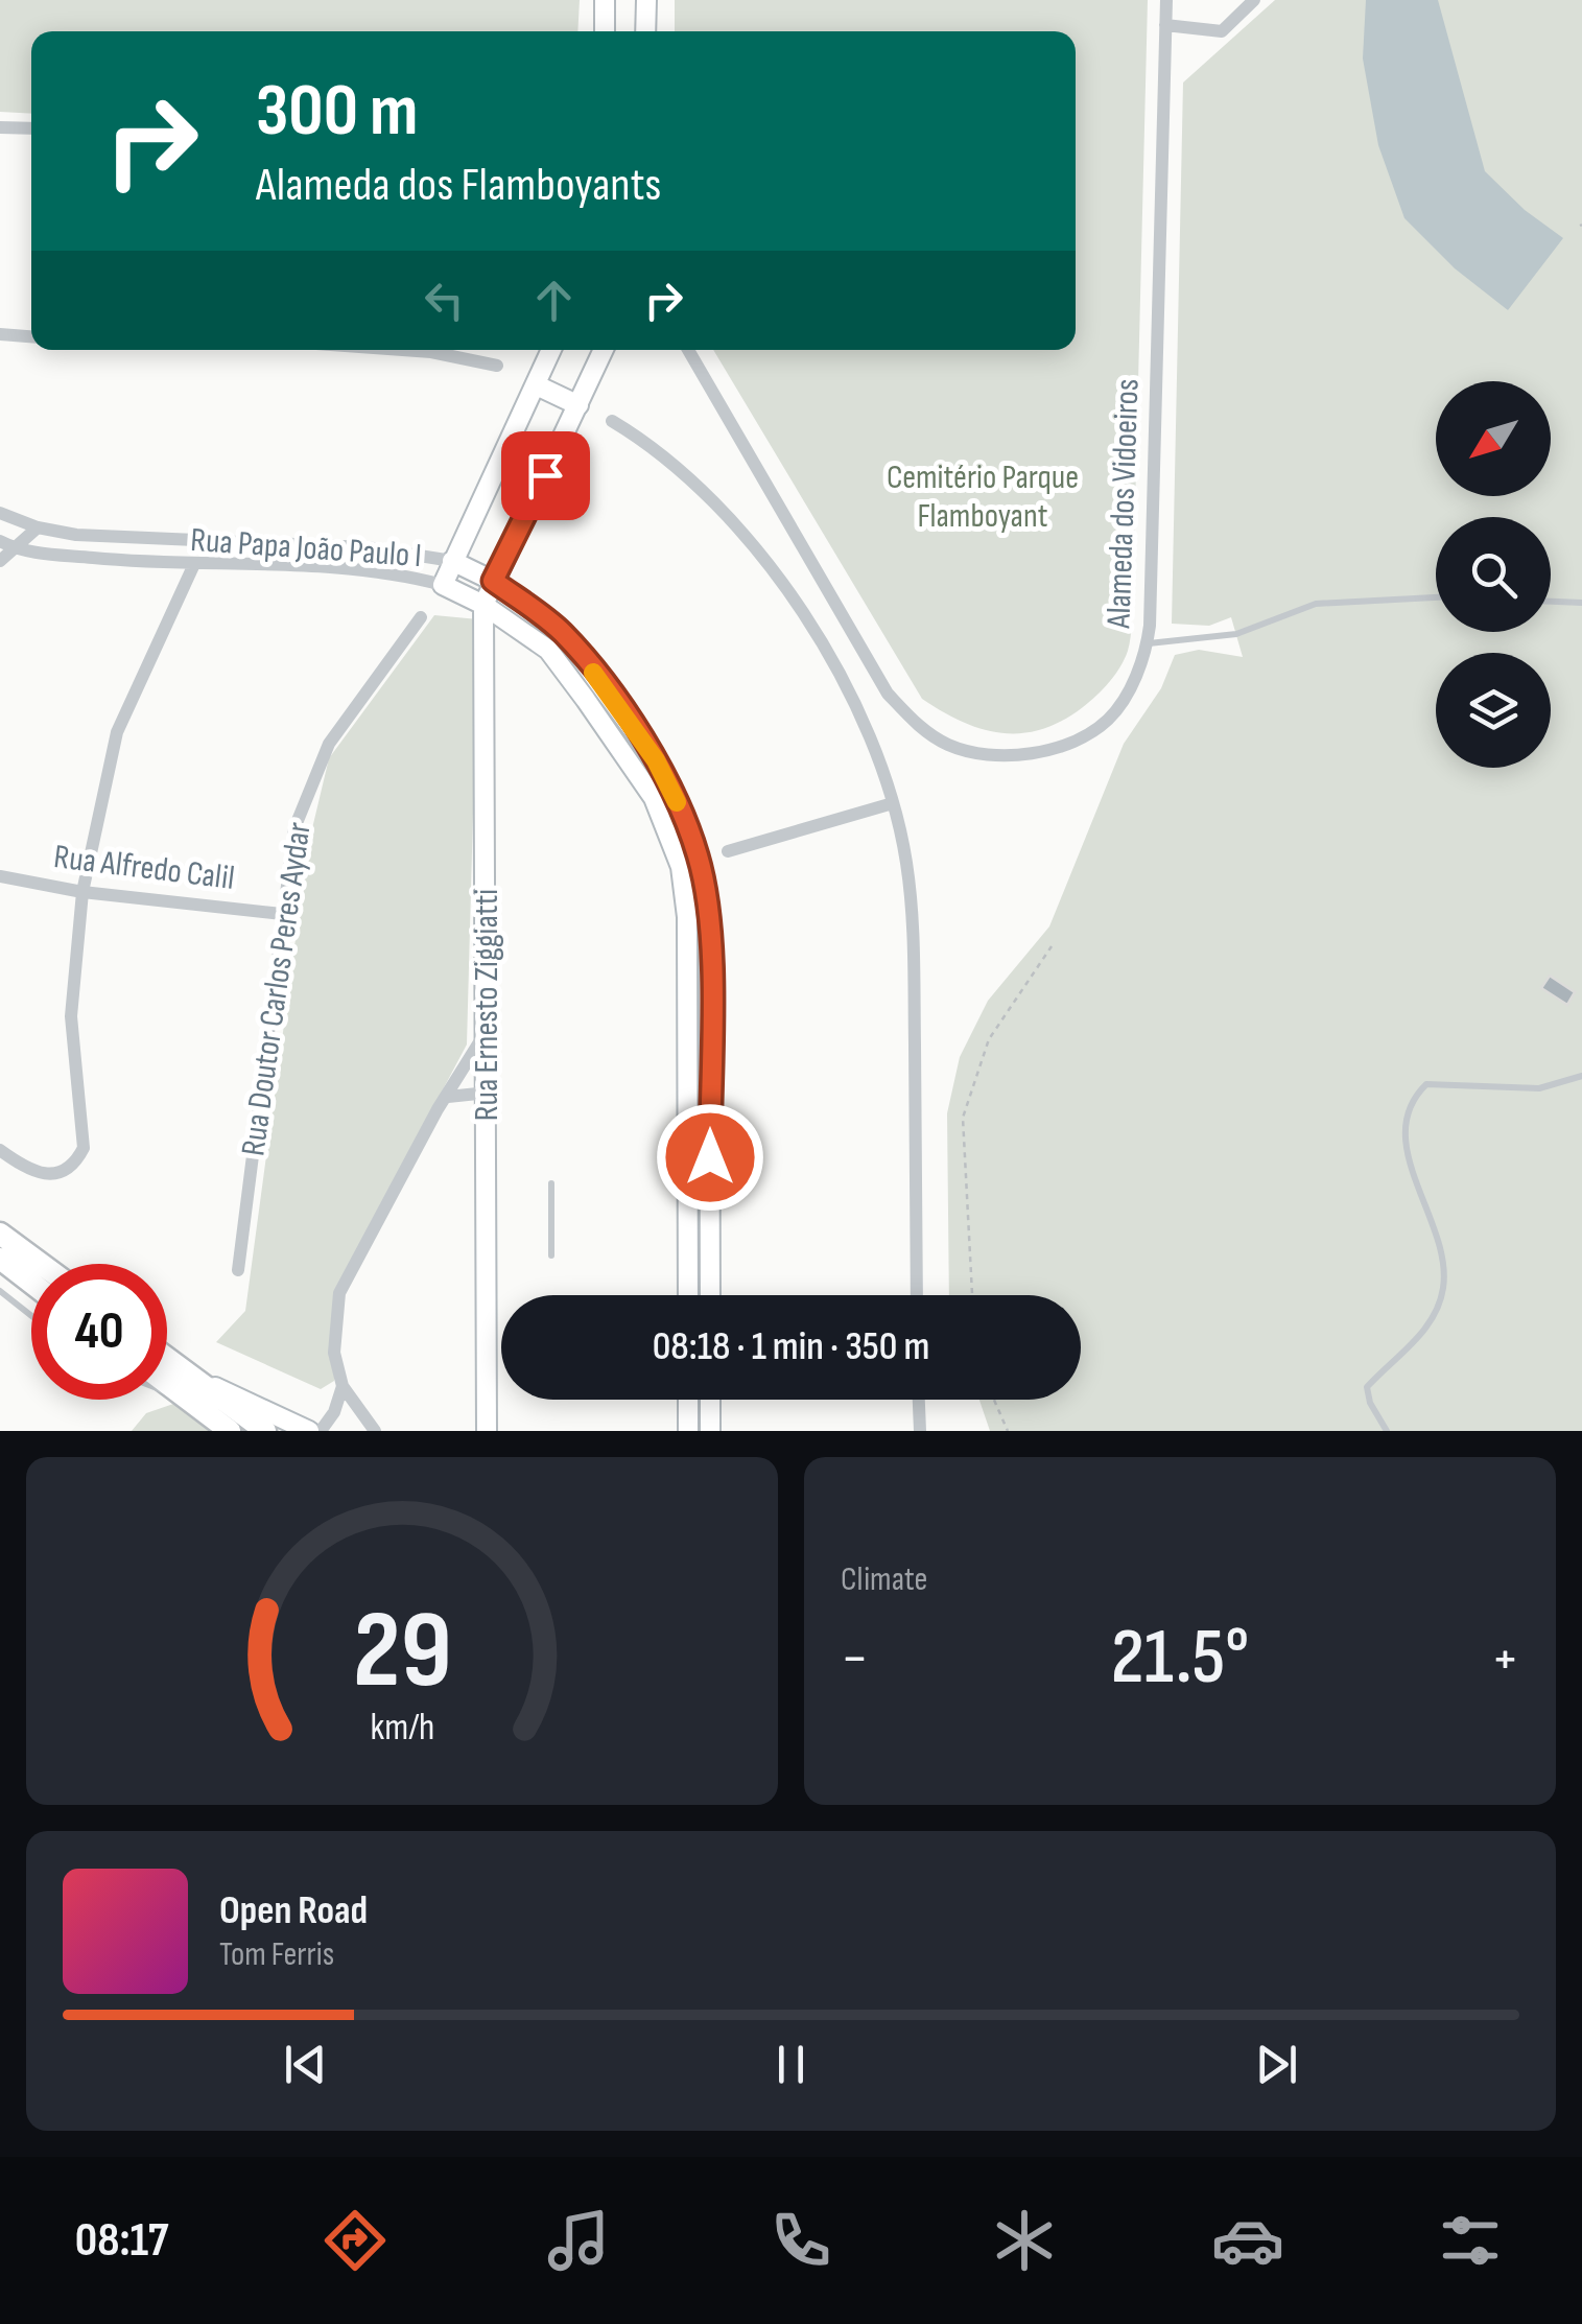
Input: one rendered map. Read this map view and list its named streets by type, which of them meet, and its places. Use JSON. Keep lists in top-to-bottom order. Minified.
{"streets":{"street":["Alameda dos Vidoeiros","Rua Papa João Paulo I","Rua Alfredo Calil","Rua Doutor Carlos Peres Aydar","Rua Ernesto Ziggiatti"]},"crossings":[["Rua Papa João Paulo I","Rua Ernesto Ziggiatti"],["Rua Alfredo Calil","Rua Doutor Carlos Peres Aydar"]],"parks":["Cemitério Parque Flamboyant"],"north":"bottom left","page":{"turn":["300 m","Alameda dos Flamboyants"],"limit":"40","trip":"08:18 · 1 min · 350 m","tile":"Climate","heat":["−","21.5°","+"],"song":["Open Road","Tom Ferris"],"tabs":"08:17","gauge":["29","km/h"]}}
